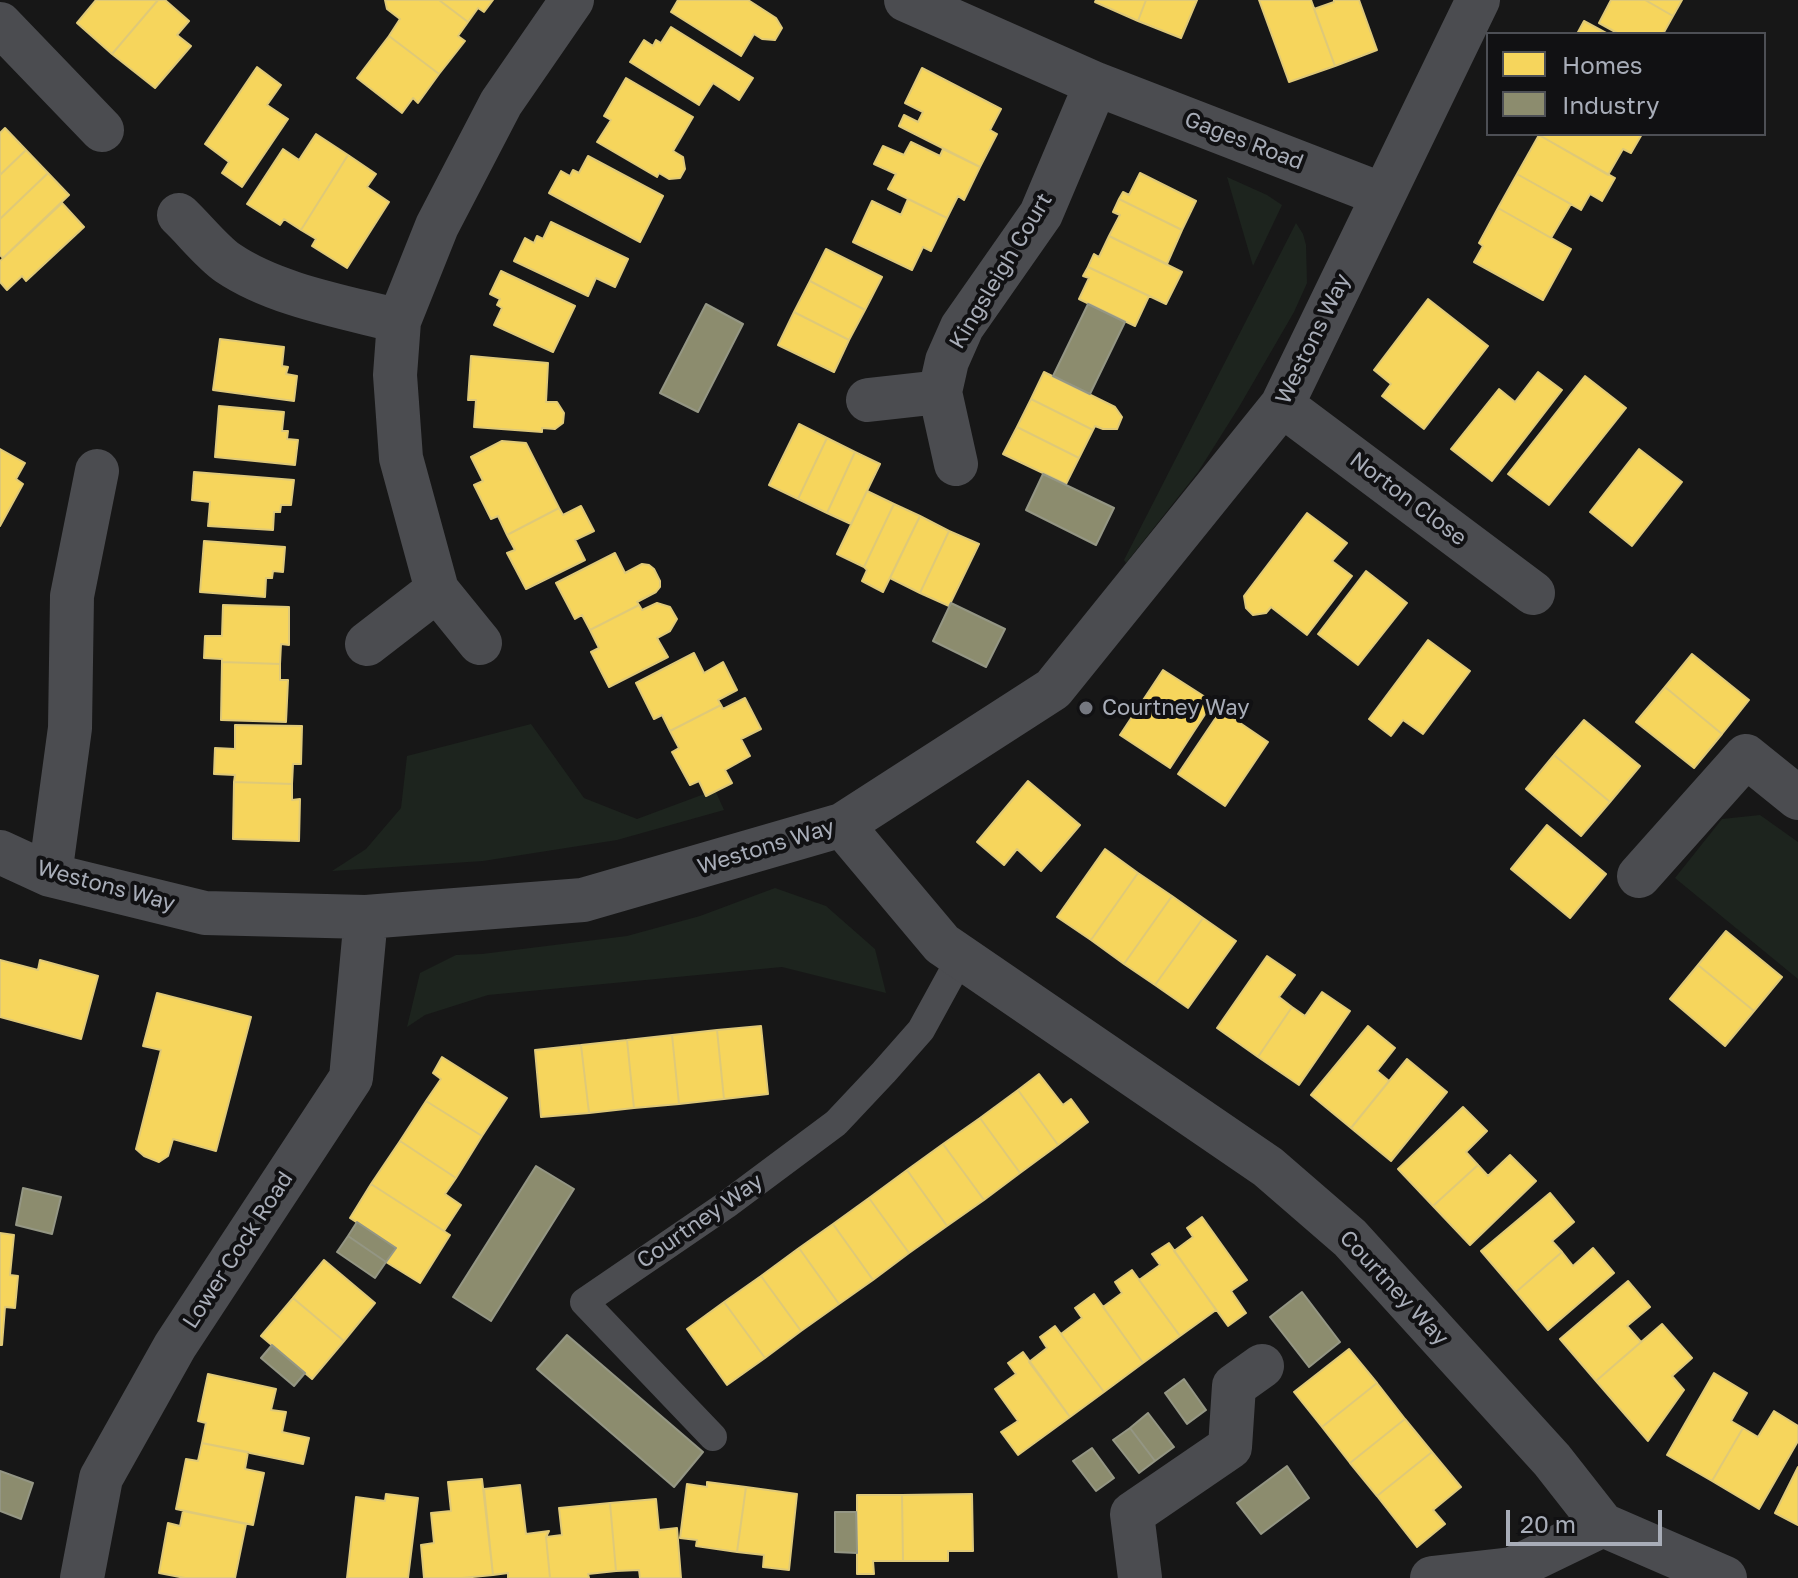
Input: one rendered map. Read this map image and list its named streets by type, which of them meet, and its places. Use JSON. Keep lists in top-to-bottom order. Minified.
{"streets":{"street":["Gages Road","Kingsleigh Court","Westons Way","Norton Close","Courtney Way","Lower Cock Road"]},"crossings":[["Gages Road","Kingsleigh Court"],["Gages Road","Westons Way"],["Westons Way","Norton Close"],["Westons Way","Courtney Way"],["Westons Way","Lower Cock Road"]],"places":["Courtney Way"],"legend":["Homes","Industry"],"scale_bar":"20 m"}
